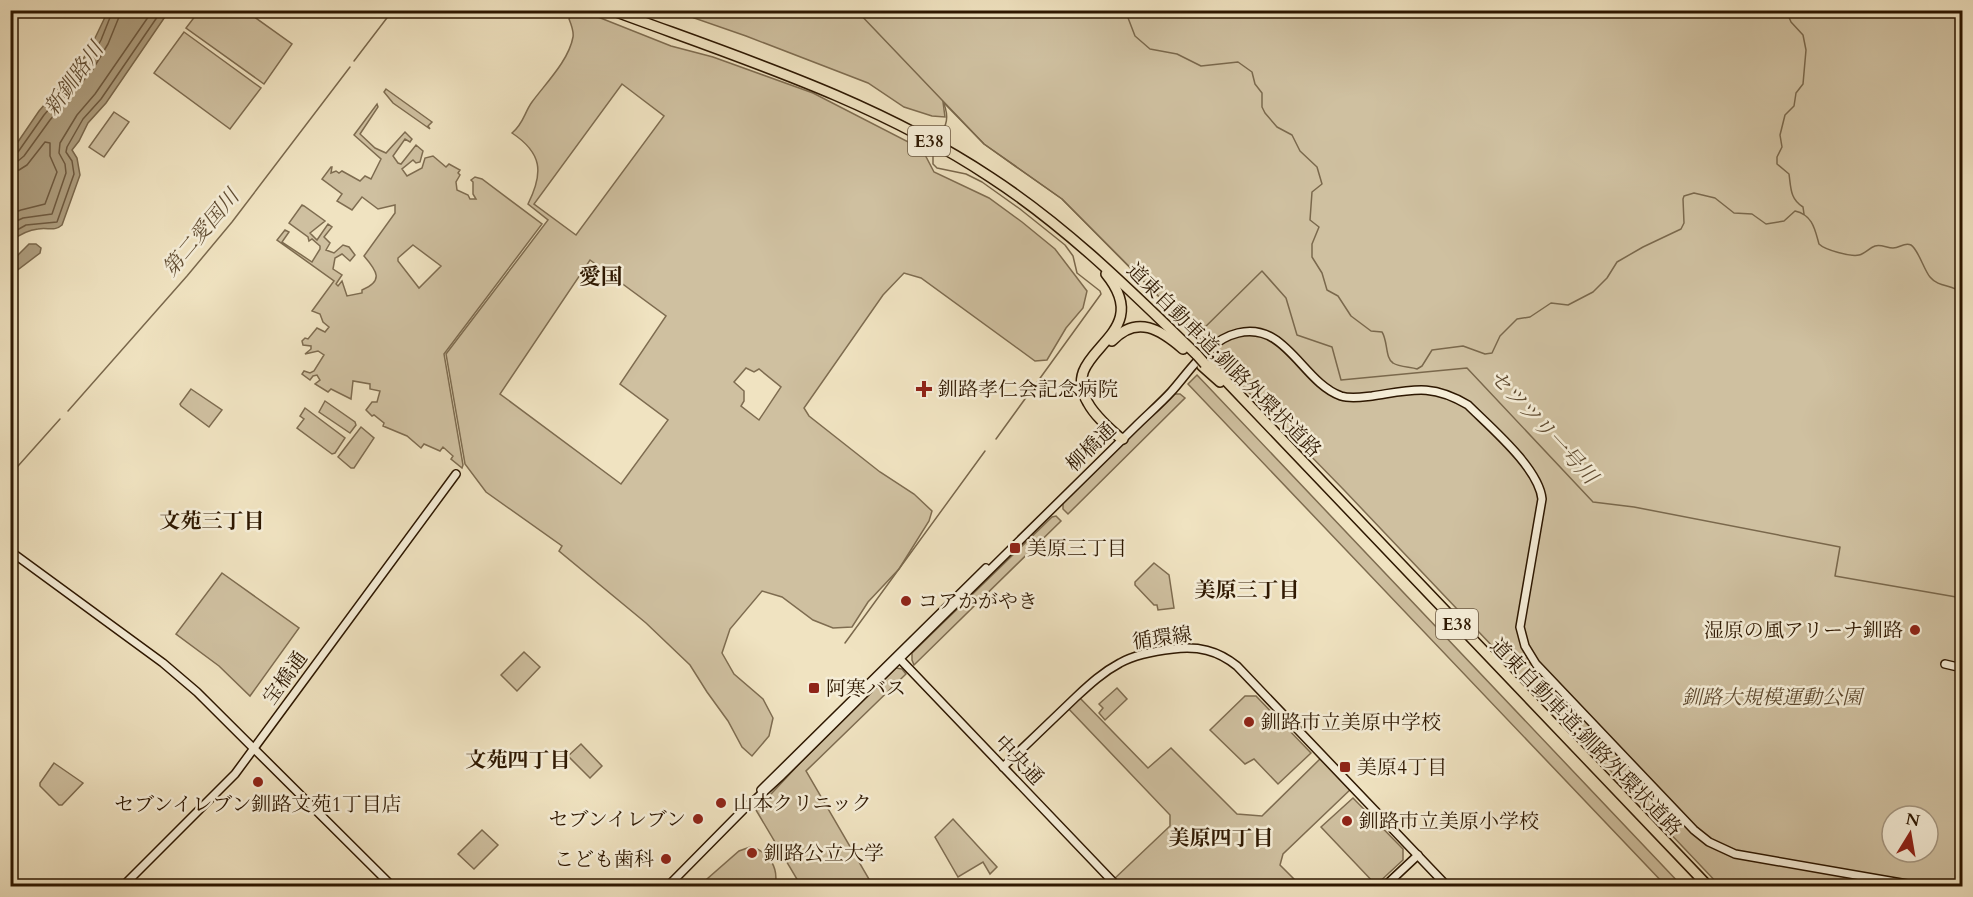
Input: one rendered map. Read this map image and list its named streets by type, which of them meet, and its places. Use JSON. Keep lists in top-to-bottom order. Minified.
{"streets":{"highway":["E38","道東自動車道;釧路外環状道路"],"street":["柳橋通","循環線","宝橋通","中央通"]},"crossings":[["柳橋通","中央通"],["循環線","中央通"]],"districts":["愛国","文苑三丁目","美原三丁目","文苑四丁目","美原四丁目"],"water":["新釧路川","第二愛国川","セツツリ一号川"],"parks":["釧路大規模運動公園"],"places":{"health":["釧路孝仁会記念病院"],"transit":["美原三丁目","阿寒バス","美原4丁目"],"other":["コアかがやき","湿原の風アリーナ釧路","釧路市立美原中学校","セブンイレブン釧路文苑1丁目店","山本クリニック","セブンイレブン","釧路市立美原小学校","釧路公立大学","こども歯科"]},"north":"top"}
